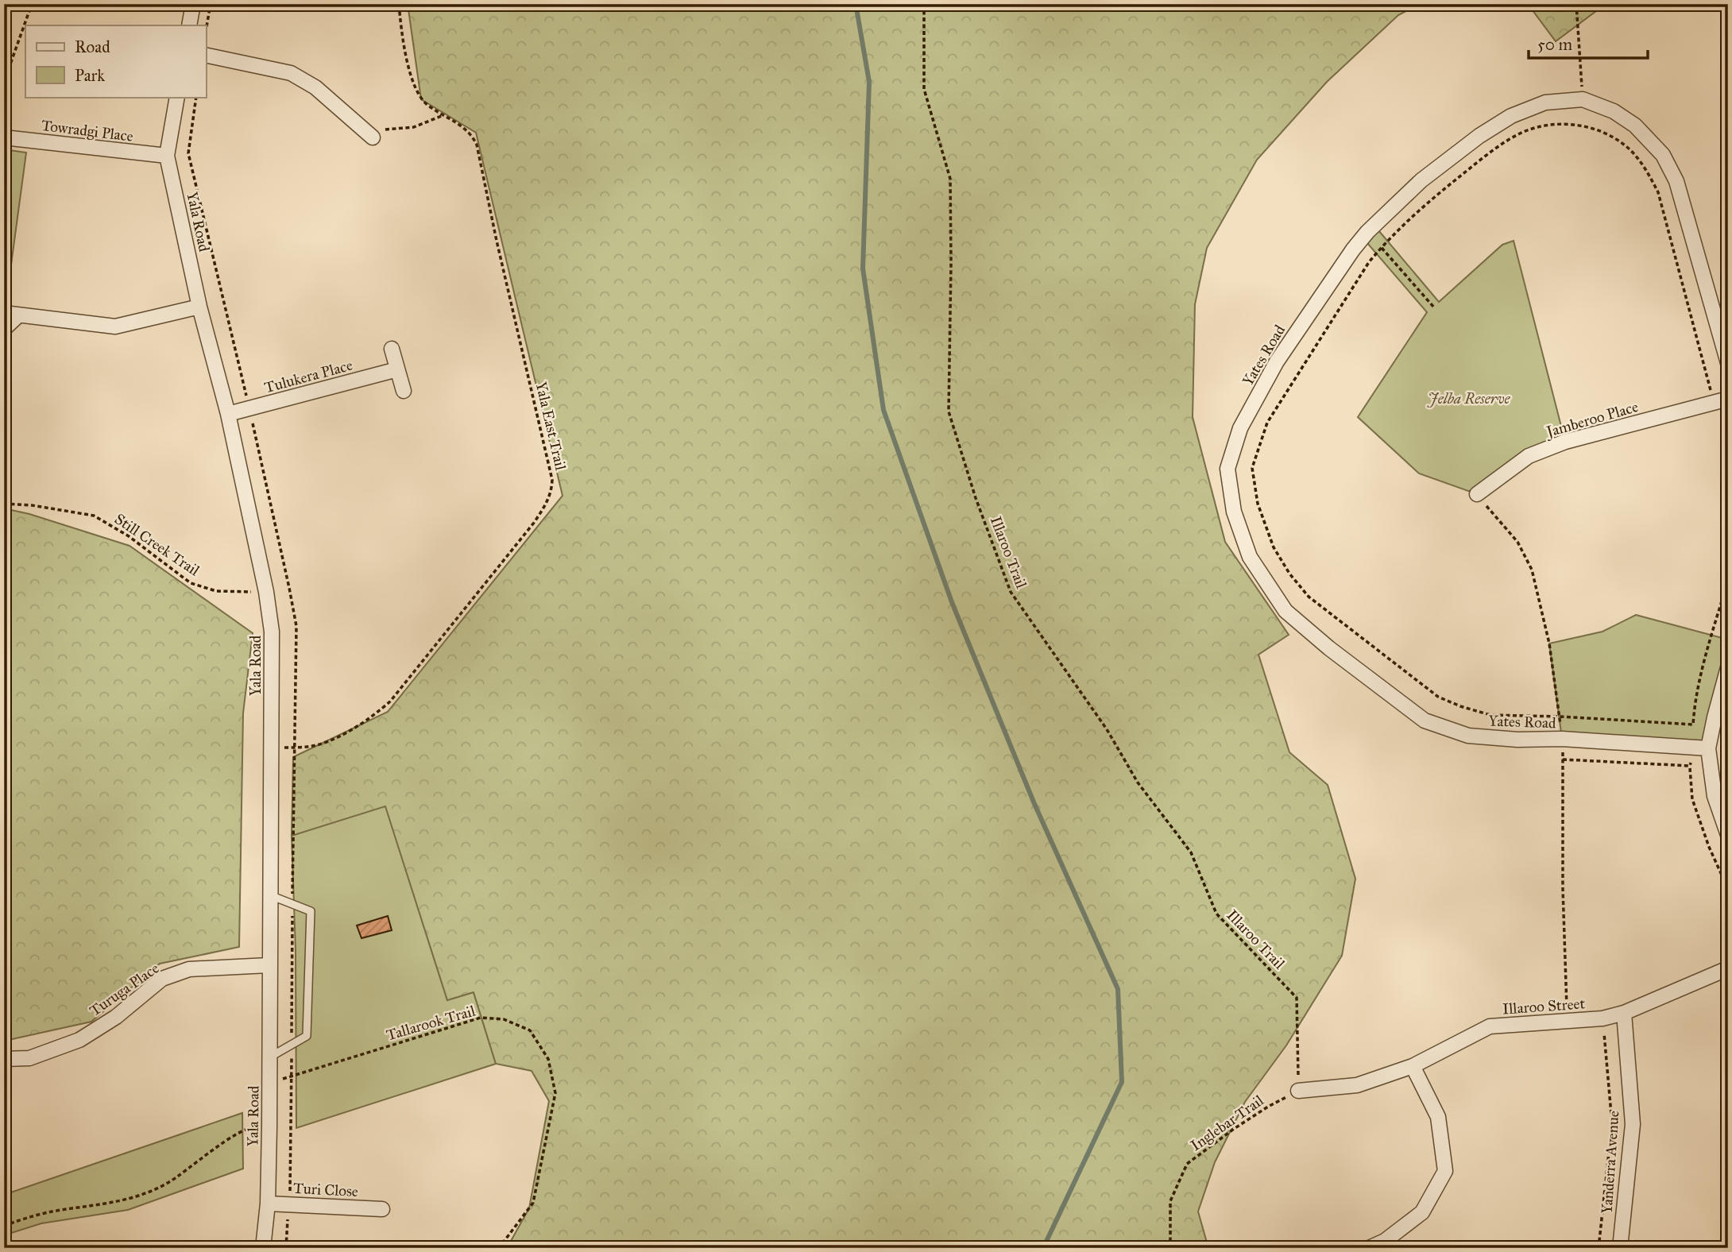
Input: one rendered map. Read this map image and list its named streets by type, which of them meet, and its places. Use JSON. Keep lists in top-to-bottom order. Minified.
{"streets":{"street":["Towradgi Place","Yala Road","Yates Road","Tulukera Place","Jamberoo Place","Turuga Place","Illaroo Street","Yanderra Avenue","Turi Close"],"path":["Yala East Trail","Still Creek Trail","Illaroo Trail","Tallarook Trail","Inglebar Trail"]},"crossings":[["Towradgi Place","Yala Road"],["Yala Road","Tulukera Place"],["Yala Road","Yala East Trail"],["Yala Road","Still Creek Trail"],["Yala Road","Turuga Place"],["Yala Road","Tallarook Trail"],["Yala Road","Turi Close"],["Illaroo Trail","Illaroo Street"],["Illaroo Trail","Inglebar Trail"],["Illaroo Street","Inglebar Trail"],["Illaroo Street","Yanderra Avenue"]],"parks":["Jelba Reserve"],"legend":["Road","Park"],"scale_bar":"50 m"}
